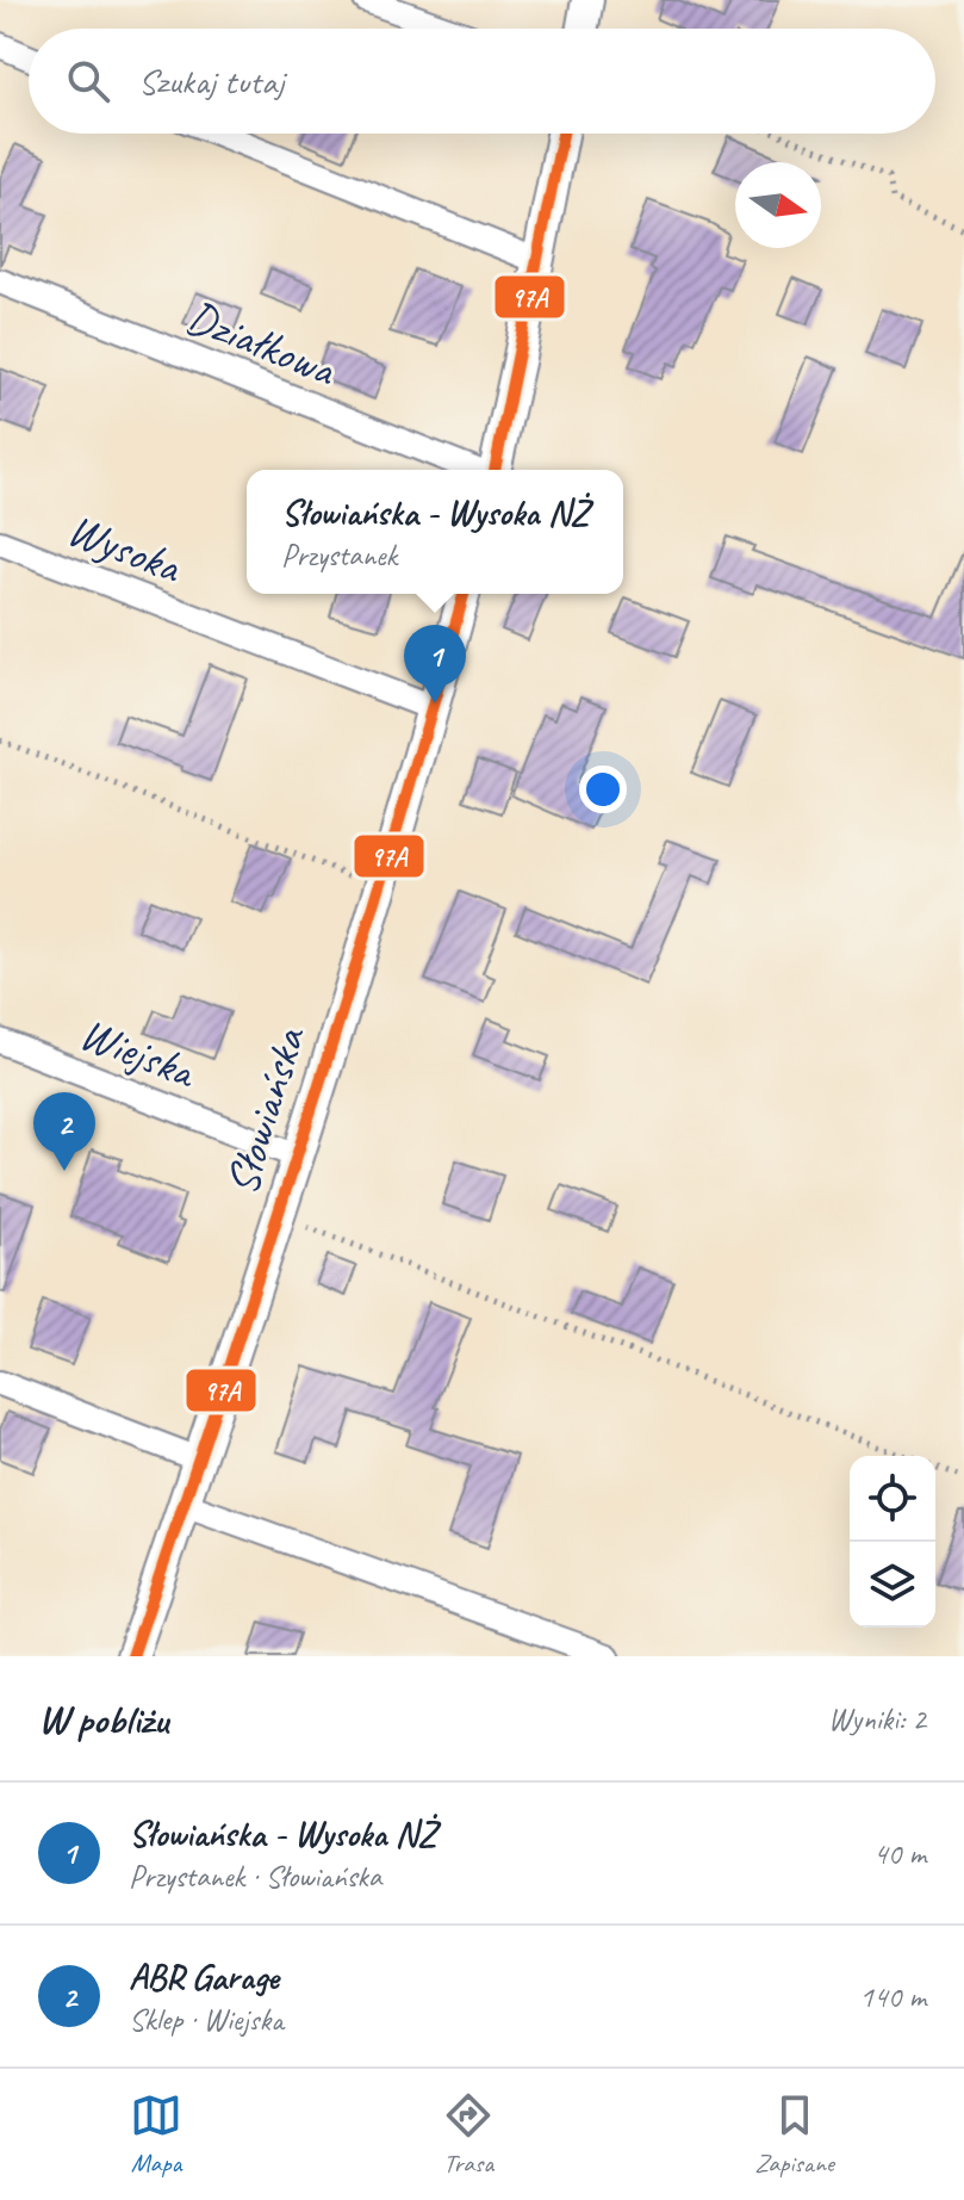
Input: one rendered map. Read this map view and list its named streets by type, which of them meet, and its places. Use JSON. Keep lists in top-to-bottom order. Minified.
{"streets":{"street":["Działkowa","Wysoka","Wiejska","Słowiańska"]},"crossings":[["Wysoka","Słowiańska"],["Wiejska","Słowiańska"]],"lines":["transit line 97A"],"north":"right","page":{"search":"Szukaj tutaj","popup":["Słowiańska - Wysoka NŻ","Przystanek"],"pins":["1","2"],"heading":["W pobliżu","Wyniki: 2"],"list":[{"mark":"1","name":"Słowiańska - Wysoka NŻ","note":"Przystanek · Słowiańska","value":"40 m"},{"mark":"2","name":"ABR Garage","note":"Sklep · Wiejska","value":"140 m"}],"nav":["Mapa","Trasa","Zapisane"]}}
